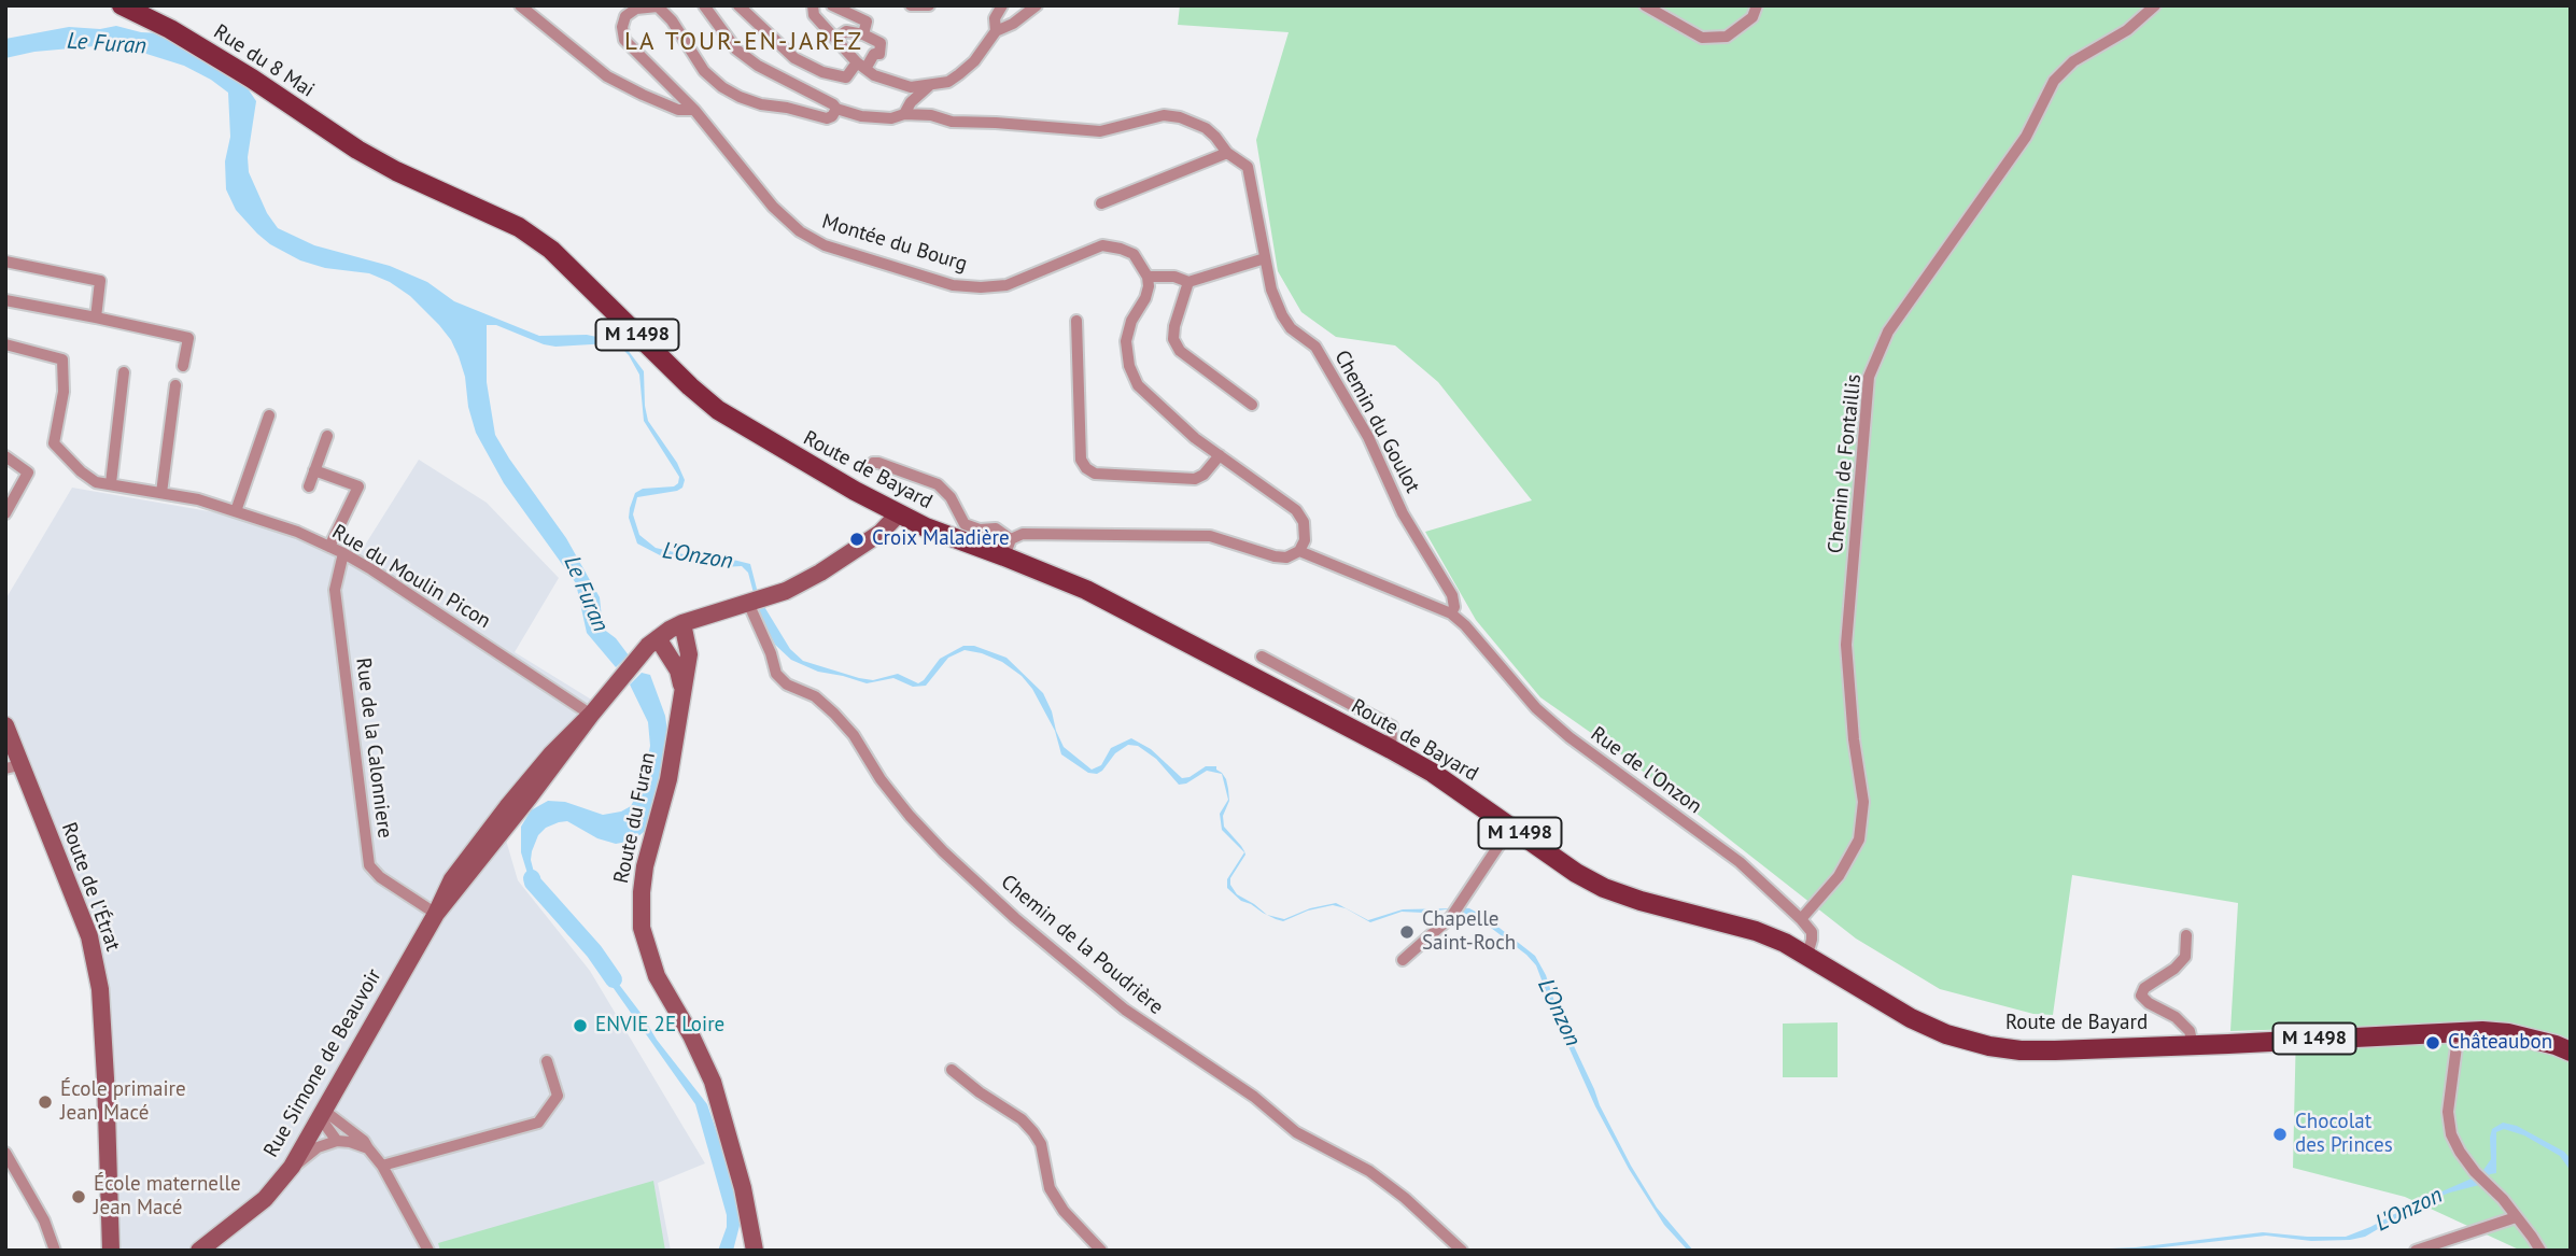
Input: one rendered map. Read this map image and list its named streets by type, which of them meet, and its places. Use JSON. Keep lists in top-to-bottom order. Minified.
{"streets":{"main road":["Rue du 8 Mai","M 1498","Route de Bayard","Route du Furan","Route de l'Étrat","Rue Simone de Beauvoir"],"street":["Montée du Bourg","Chemin du Goulot","Chemin de Fontaillis","Rue du Moulin Picon","Rue de la Calonniere","Rue de l'Onzon","Chemin de la Poudrière"]},"crossings":[["Rue du 8 Mai","Route de Bayard"],["Montée du Bourg","Chemin du Goulot"],["Chemin du Goulot","Rue de l'Onzon"],["Chemin de Fontaillis","Rue de l'Onzon"],["Route de Bayard","Rue Simone de Beauvoir"],["Rue du Moulin Picon","Rue de la Calonniere"],["Rue du Moulin Picon","Rue Simone de Beauvoir"],["Rue de la Calonniere","Rue Simone de Beauvoir"],["Route du Furan","Rue Simone de Beauvoir"],["Chemin de la Poudrière","Rue Simone de Beauvoir"]],"districts":["LA TOUR-EN-JAREZ"],"water":["Le Furan","L'Onzon"],"places":["Croix Maladière","Chapelle Saint-Roch","ENVIE 2E Loire","Châteaubon","École primaire Jean Macé","Chocolat des Princes","École maternelle Jean Macé"]}
